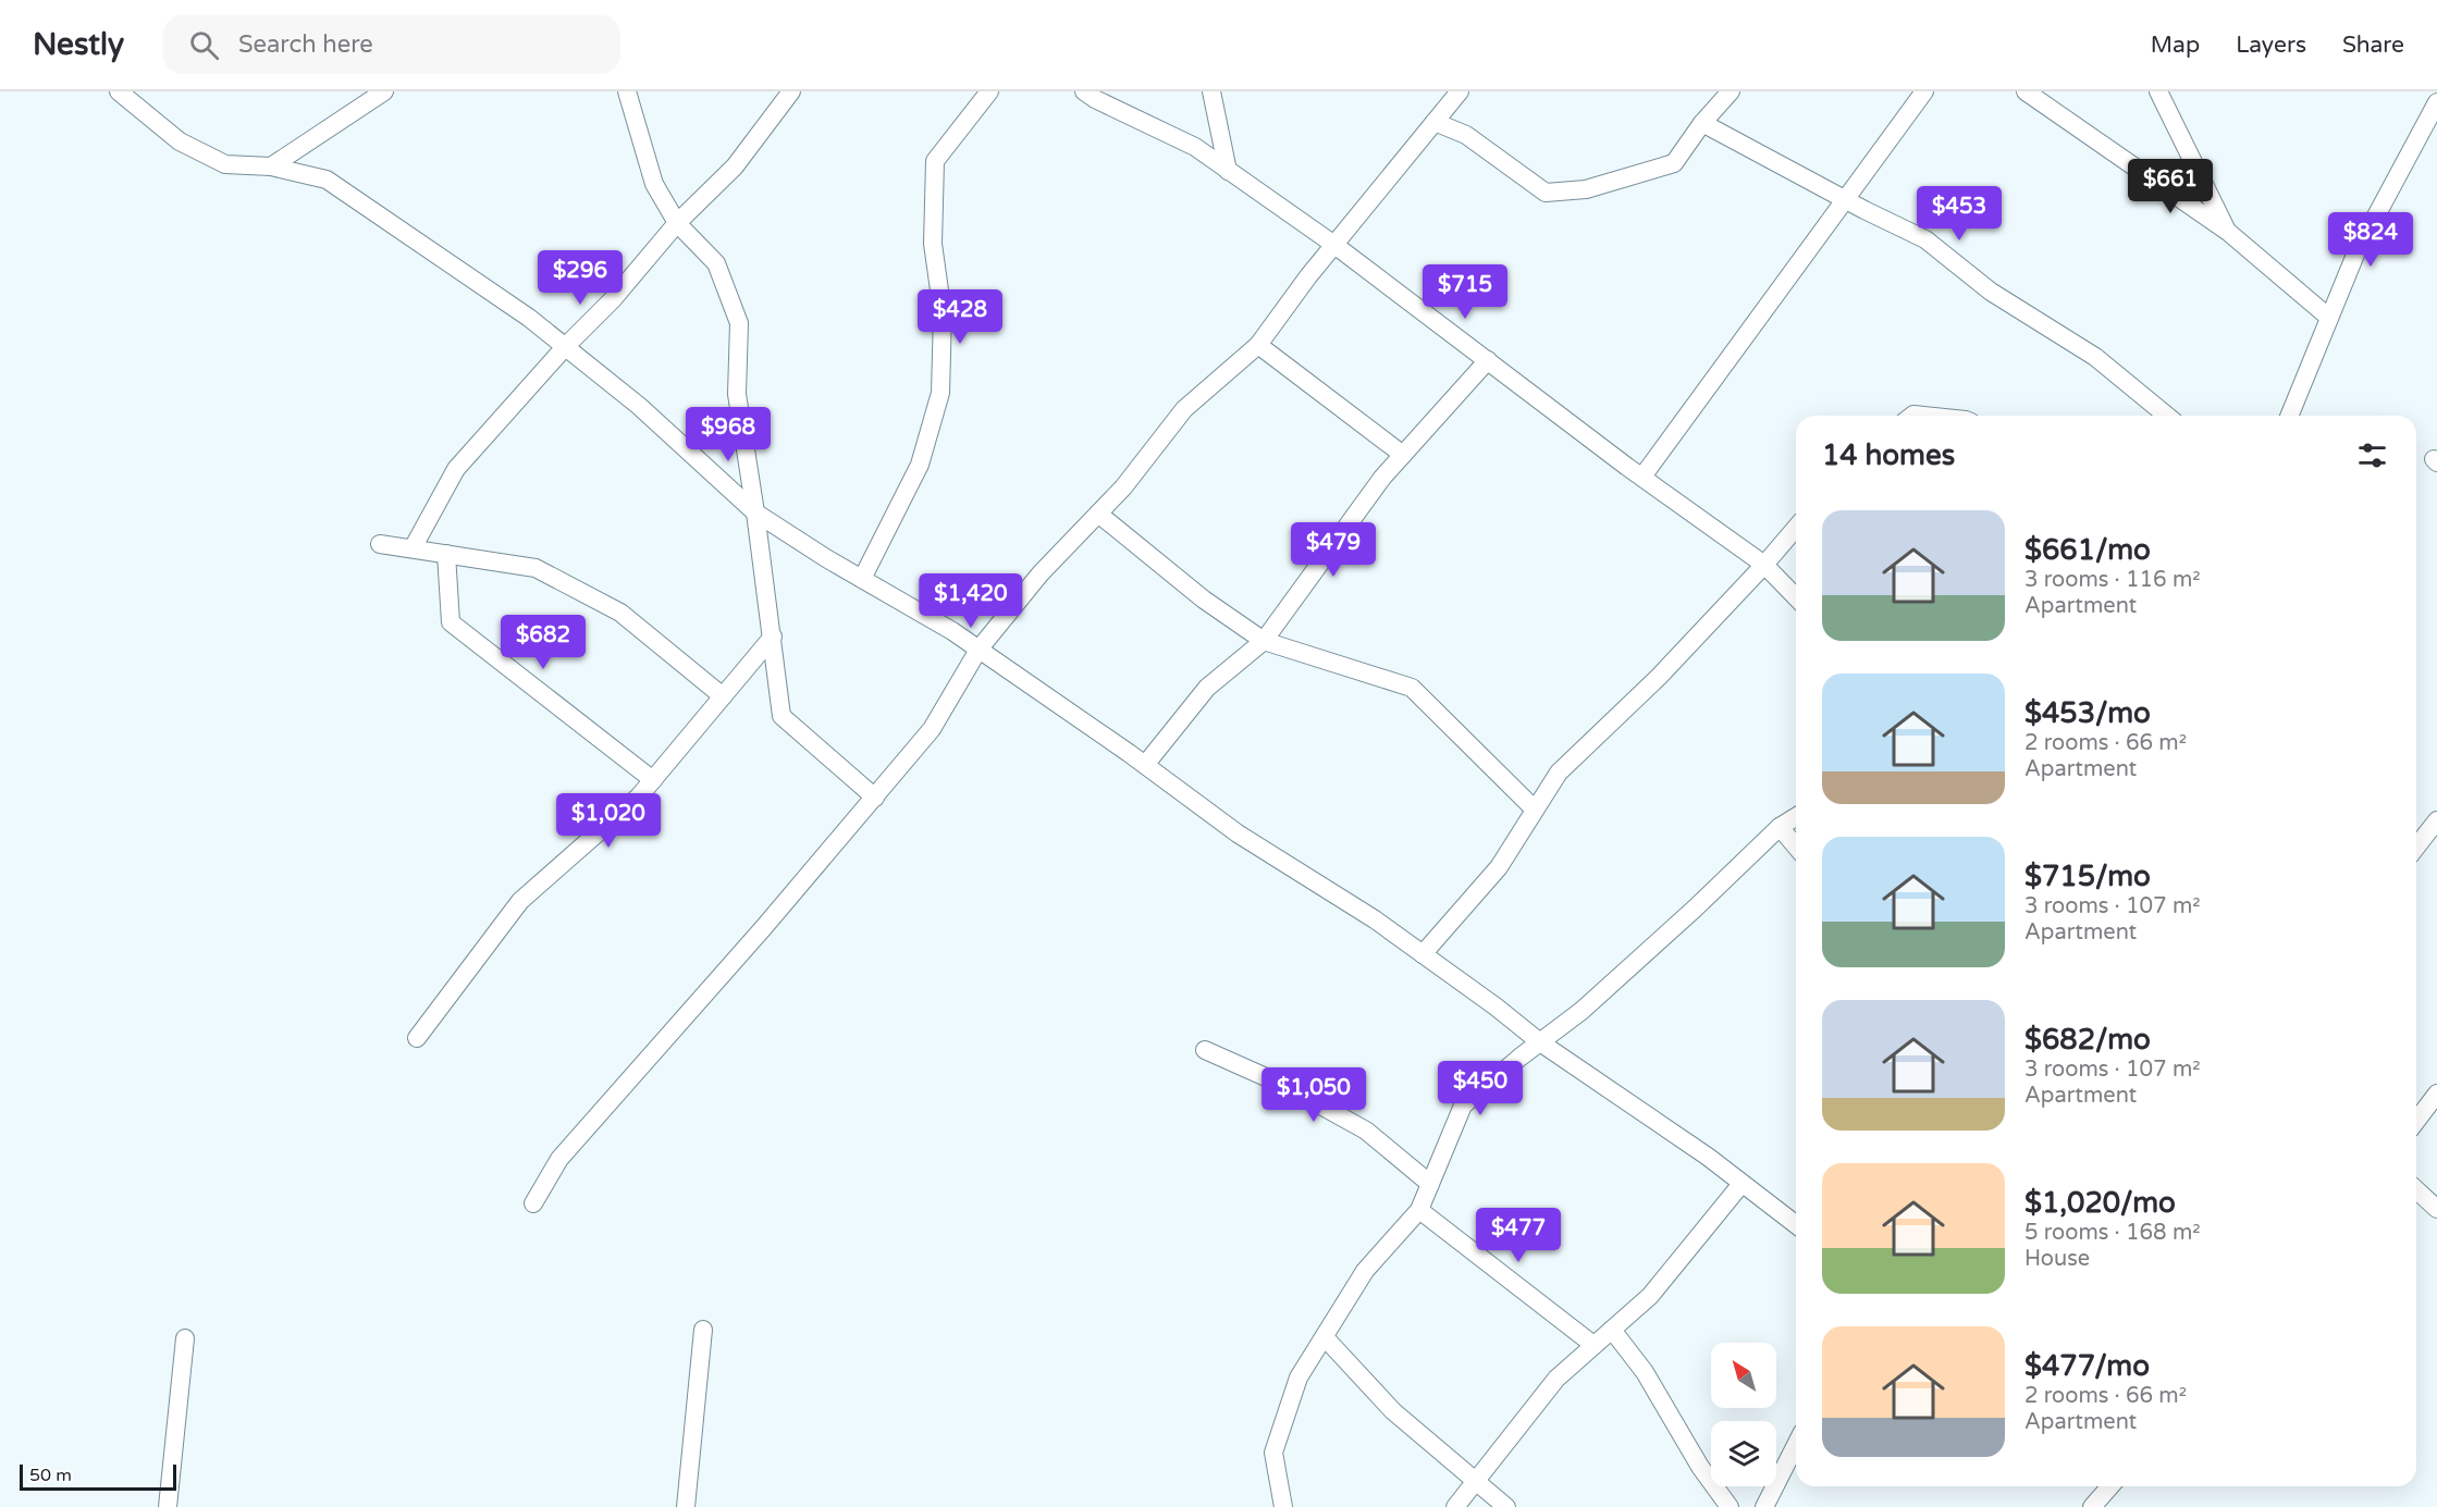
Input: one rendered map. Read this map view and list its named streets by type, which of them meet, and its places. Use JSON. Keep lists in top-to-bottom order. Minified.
{"scale_bar":"50 m","north":"top left","page":{"header":"Nestly","search":"Search here","nav":["Map","Layers","Share"],"price":["$661","$453","$824","$296","$715","$428","$968","$479","$1,420","$682","$1,020","$450","$1,050","$477"],"heading":"14 homes","list":[{"name":"$661/mo","note":"3 rooms · 116 m² · Apartment"},{"name":"$453/mo","note":"2 rooms · 66 m² · Apartment"},{"name":"$715/mo","note":"3 rooms · 107 m² · Apartment"},{"name":"$682/mo","note":"3 rooms · 107 m² · Apartment"},{"name":"$1,020/mo","note":"5 rooms · 168 m² · House"},{"name":"$477/mo","note":"2 rooms · 66 m² · Apartment"}],"scale":"50 m"}}
